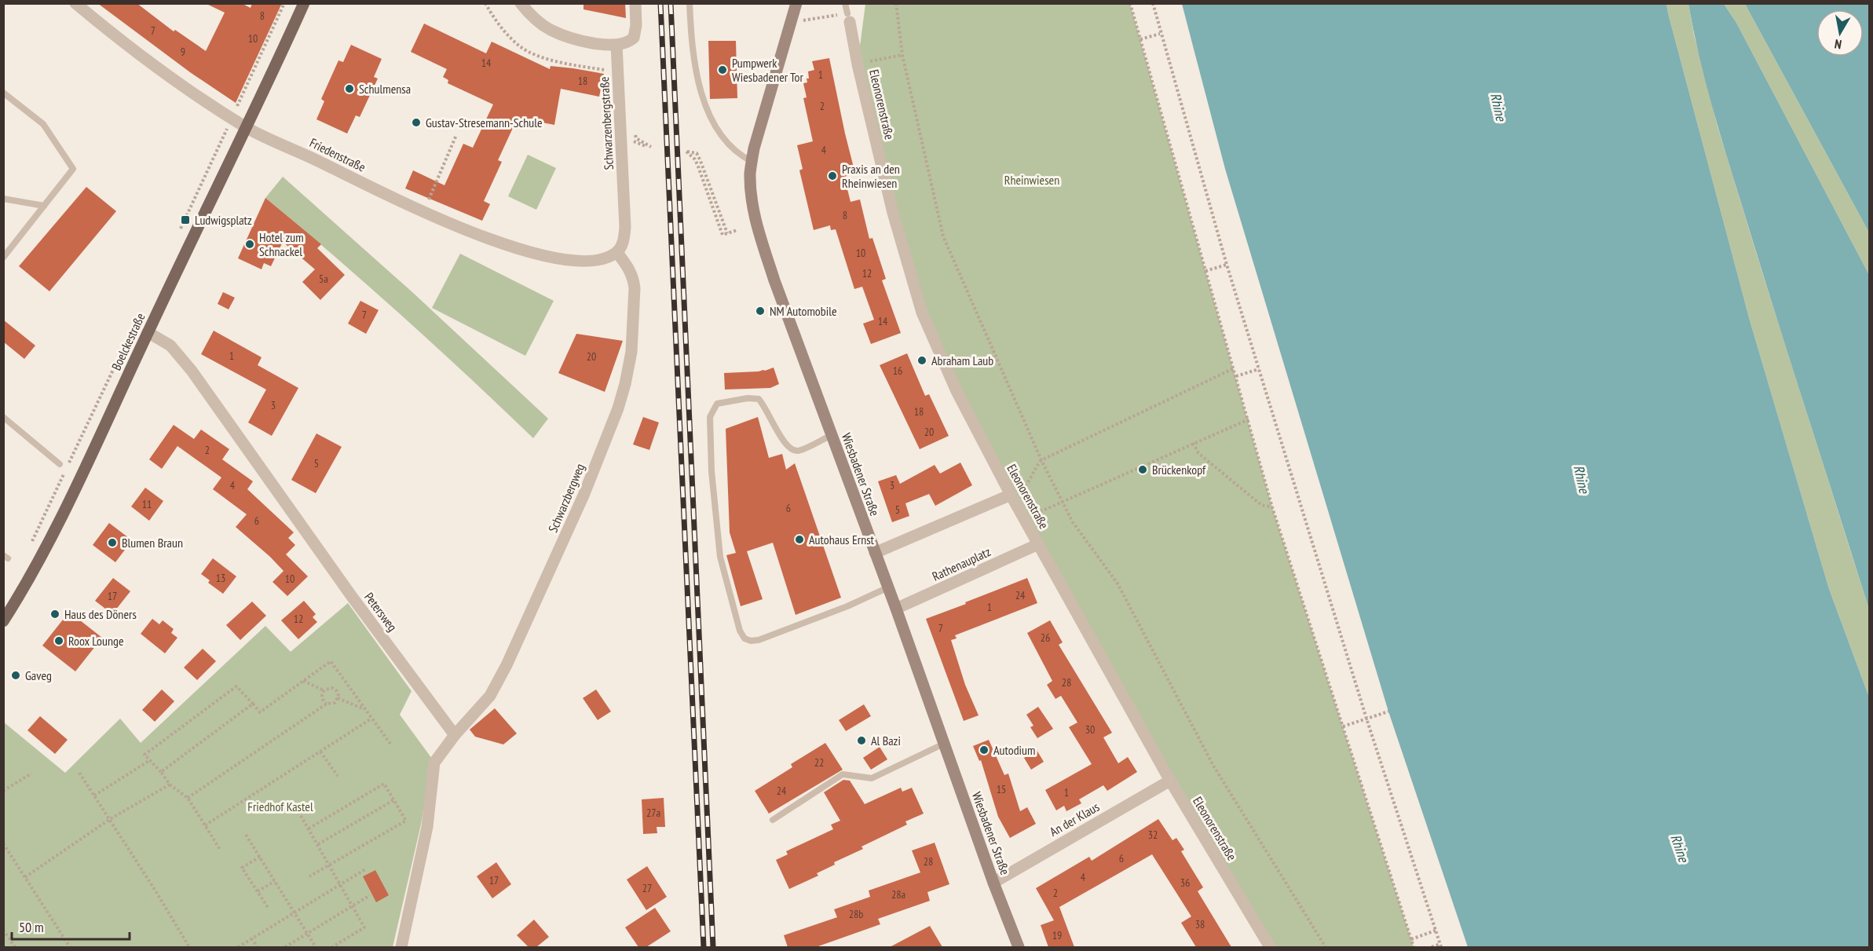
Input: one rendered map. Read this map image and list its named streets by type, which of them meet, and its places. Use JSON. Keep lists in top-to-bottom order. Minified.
{"streets":{"main road":["Boelckestraße","Wiesbadener Straße"],"street":["Eleonorenstraße","Schwarzenbergstraße","Friedenstraße","Schwarzbergweg","Rathenauplatz","Petersweg","An der Klaus"]},"crossings":[["Eleonorenstraße","Rathenauplatz"],["Eleonorenstraße","An der Klaus"],["Schwarzenbergstraße","Friedenstraße"],["Schwarzenbergstraße","Schwarzbergweg"],["Friedenstraße","Boelckestraße"],["Friedenstraße","Schwarzbergweg"],["Boelckestraße","Petersweg"],["Wiesbadener Straße","Rathenauplatz"],["Wiesbadener Straße","An der Klaus"],["Schwarzbergweg","Petersweg"]],"water":["Rhine"],"parks":["Rheinwiesen","Friedhof Kastel"],"places":{"other":["Pumpwerk Wiesbadener Tor","Schulmensa","Gustav-Stresemann-Schule","Praxis an den Rheinwiesen","Hotel zum Schnackel","NM Automobile","Abraham Laub","Brückenkopf","Autohaus Ernst","Blumen Braun","Haus des Döners","Roox Lounge","Gaveg","Al Bazi","Autodium"],"transit":["Ludwigsplatz"]},"house_numbers":["8","7","10","9","14","1","18","2","4","8","10","12","5a","7","14","1","20","16","3","18","20","2","5","4","3","11","6","5","6","13","10","24","17","1","12","7","26","28","30","22","15","24","1","27a","32","6","28","4","17","36","27","2","28a","28b","38","19"],"scale_bar":"50 m","north":"bottom"}
